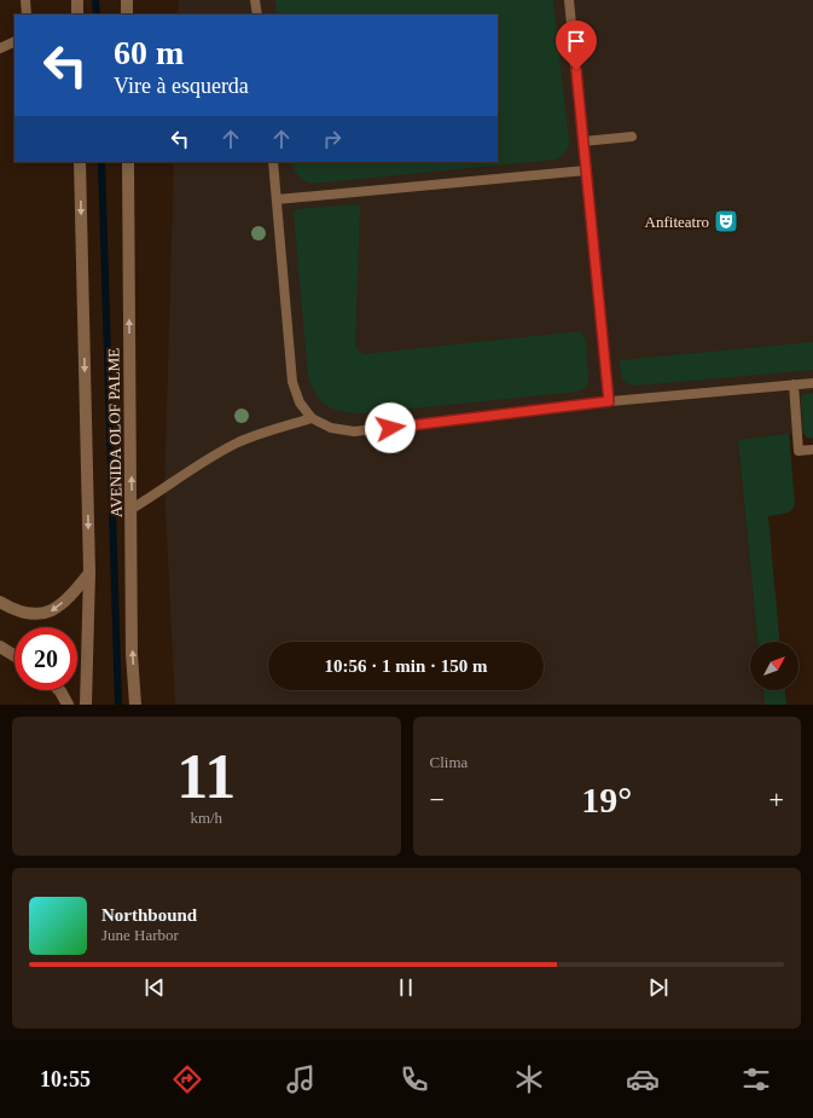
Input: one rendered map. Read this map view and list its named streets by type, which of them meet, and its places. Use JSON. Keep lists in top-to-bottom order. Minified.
{"streets":{"street":["AVENIDA OLOF PALME"]},"places":{"theatre":["Anfiteatro"]},"north":"top right","page":{"turn":["60 m","Vire à esquerda"],"limit":"20","trip":"10:56 · 1 min · 150 m","tile":[["11","km/h"],"Clima"],"heat":["−","19°","+"],"song":["Northbound","June Harbor"],"tabs":"10:55"}}
